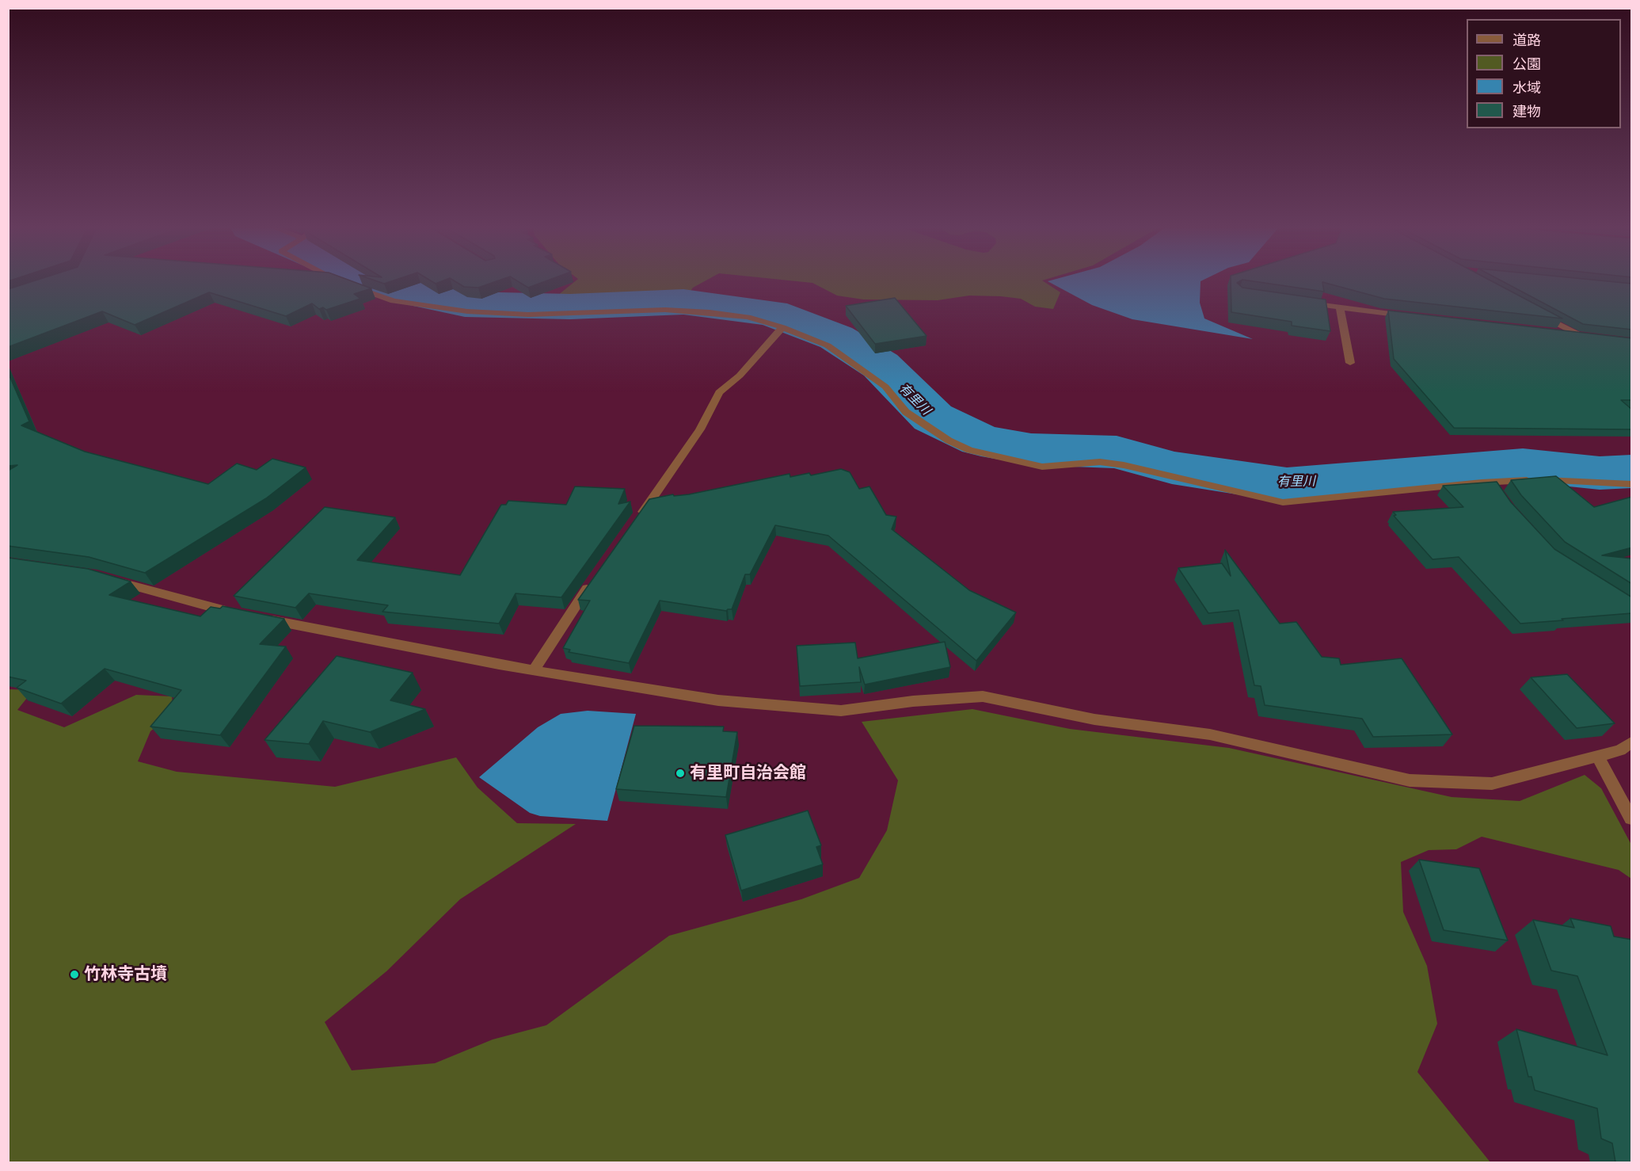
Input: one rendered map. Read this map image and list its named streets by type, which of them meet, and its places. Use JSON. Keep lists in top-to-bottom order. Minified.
{"water":["有里川"],"places":["有里町自治会館","竹林寺古墳"],"legend":["道路","公園","水域","建物"]}
